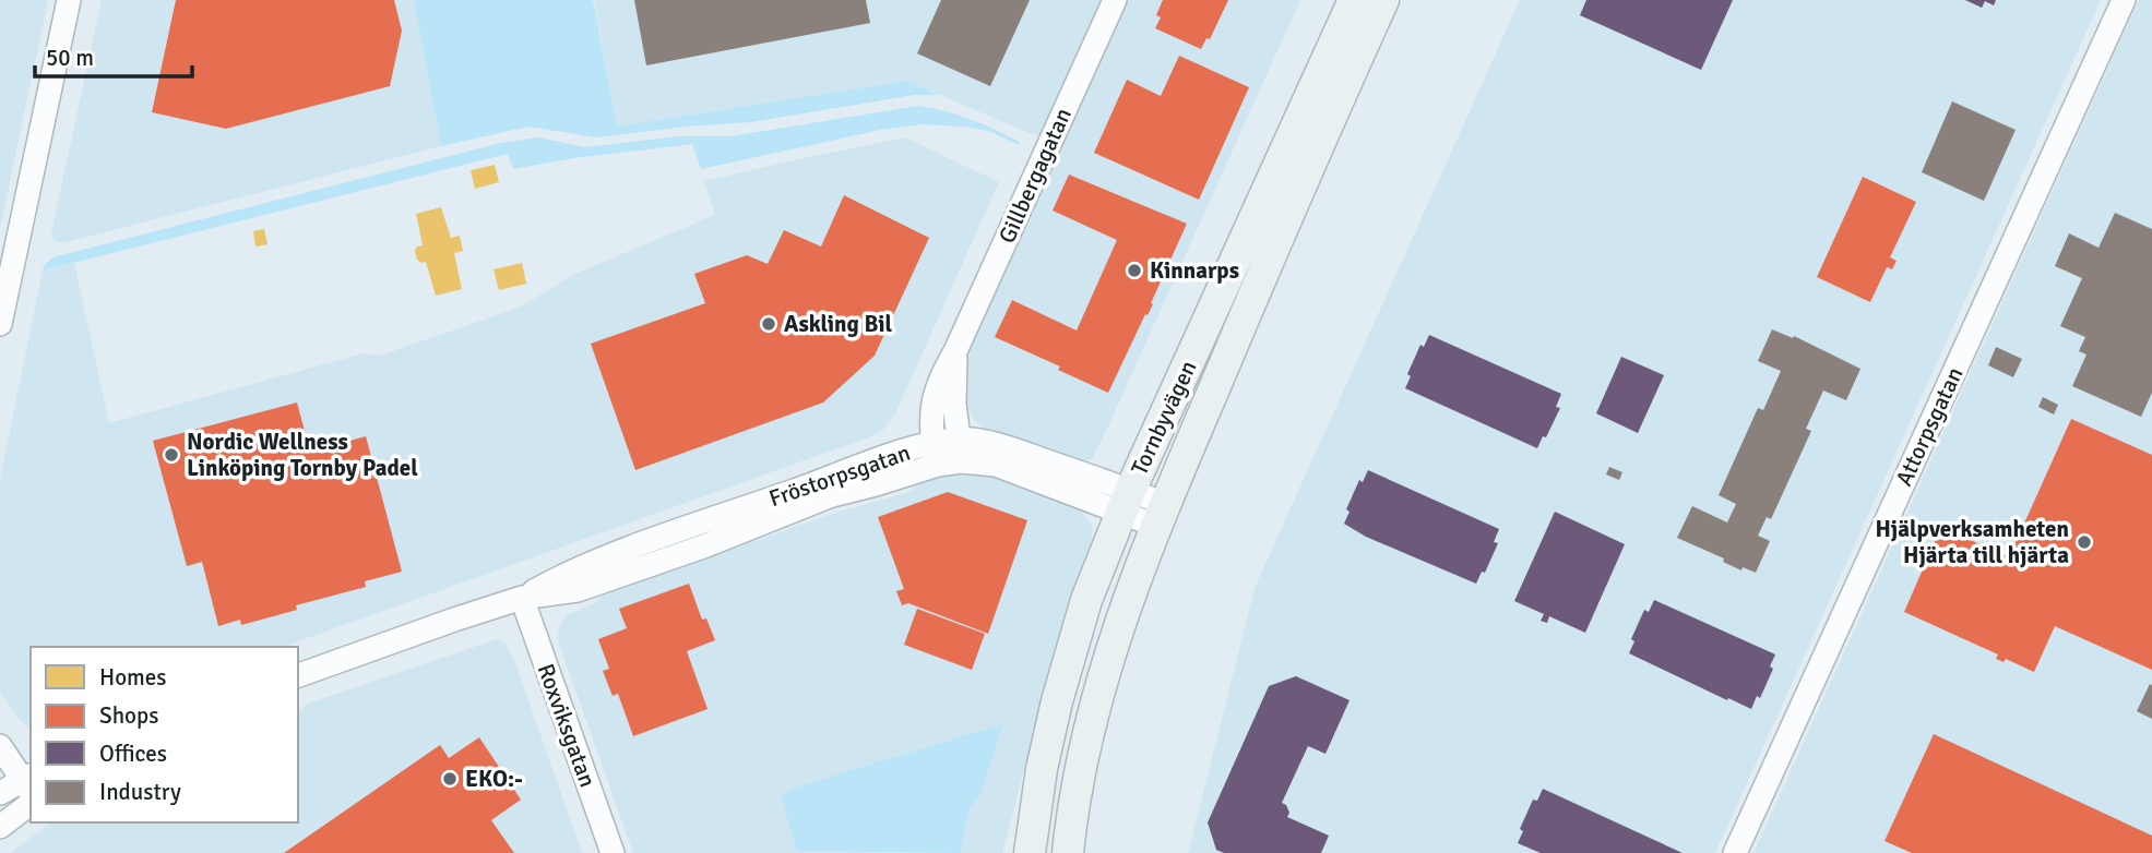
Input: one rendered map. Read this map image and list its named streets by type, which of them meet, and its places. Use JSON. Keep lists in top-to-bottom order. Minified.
{"streets":{"main road":["Tornbyvägen"],"street":["Gillbergagatan","Attorpsgatan","Fröstorpsgatan","Roxviksgatan"]},"crossings":[["Gillbergagatan","Fröstorpsgatan"],["Tornbyvägen","Fröstorpsgatan"],["Fröstorpsgatan","Roxviksgatan"]],"places":["Kinnarps","Askling Bil","Nordic Wellness Linköping Tornby Padel","Hjälpverksamheten Hjärta till hjärta","EKO:-"],"legend":["Homes","Shops","Offices","Industry"],"scale_bar":"50 m"}
